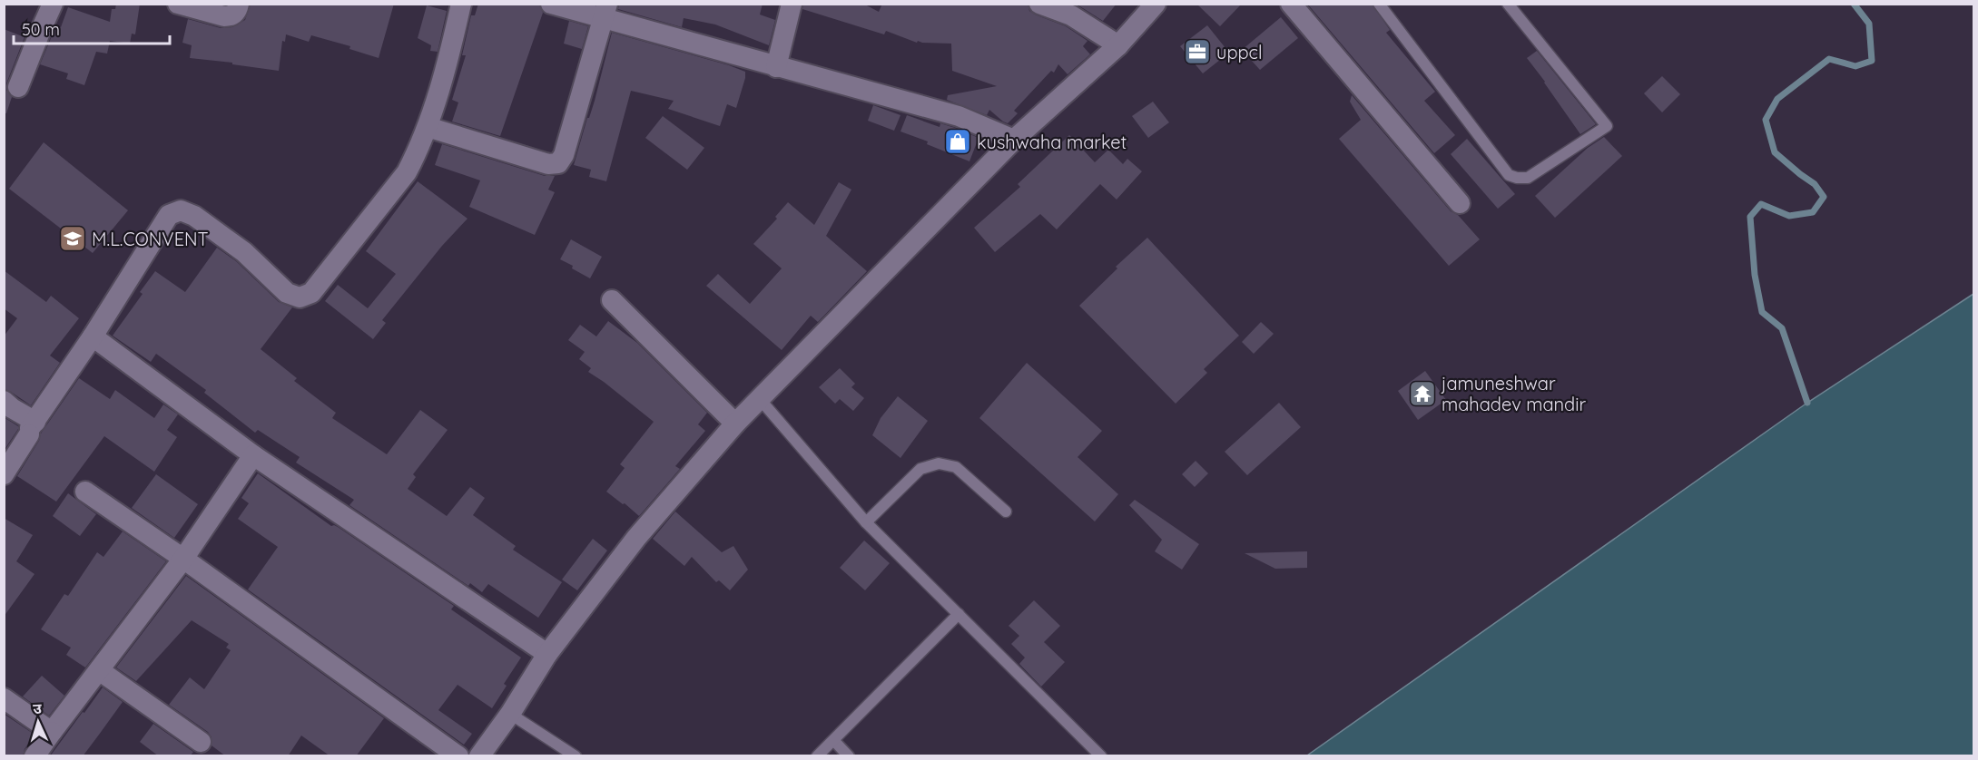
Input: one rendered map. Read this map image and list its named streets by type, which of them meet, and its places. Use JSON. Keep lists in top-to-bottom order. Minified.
{"places":{"office":["uppcl"],"shop":["kushwaha market"],"school or university":["M.L.CONVENT"],"temple":["jamuneshwar mahadev mandir"]},"scale_bar":"50 m","north":"top"}
